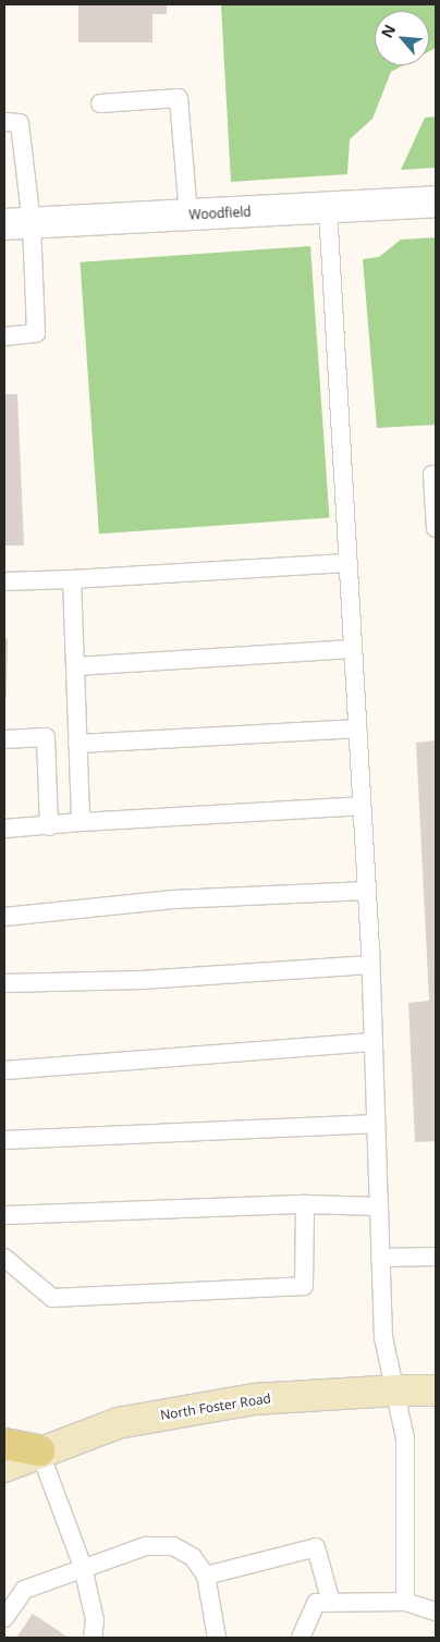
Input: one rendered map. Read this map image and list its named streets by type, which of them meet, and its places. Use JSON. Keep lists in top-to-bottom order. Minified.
{"streets":{"main road":["North Foster Road"],"street":["Woodfield"]},"north":"top left"}
